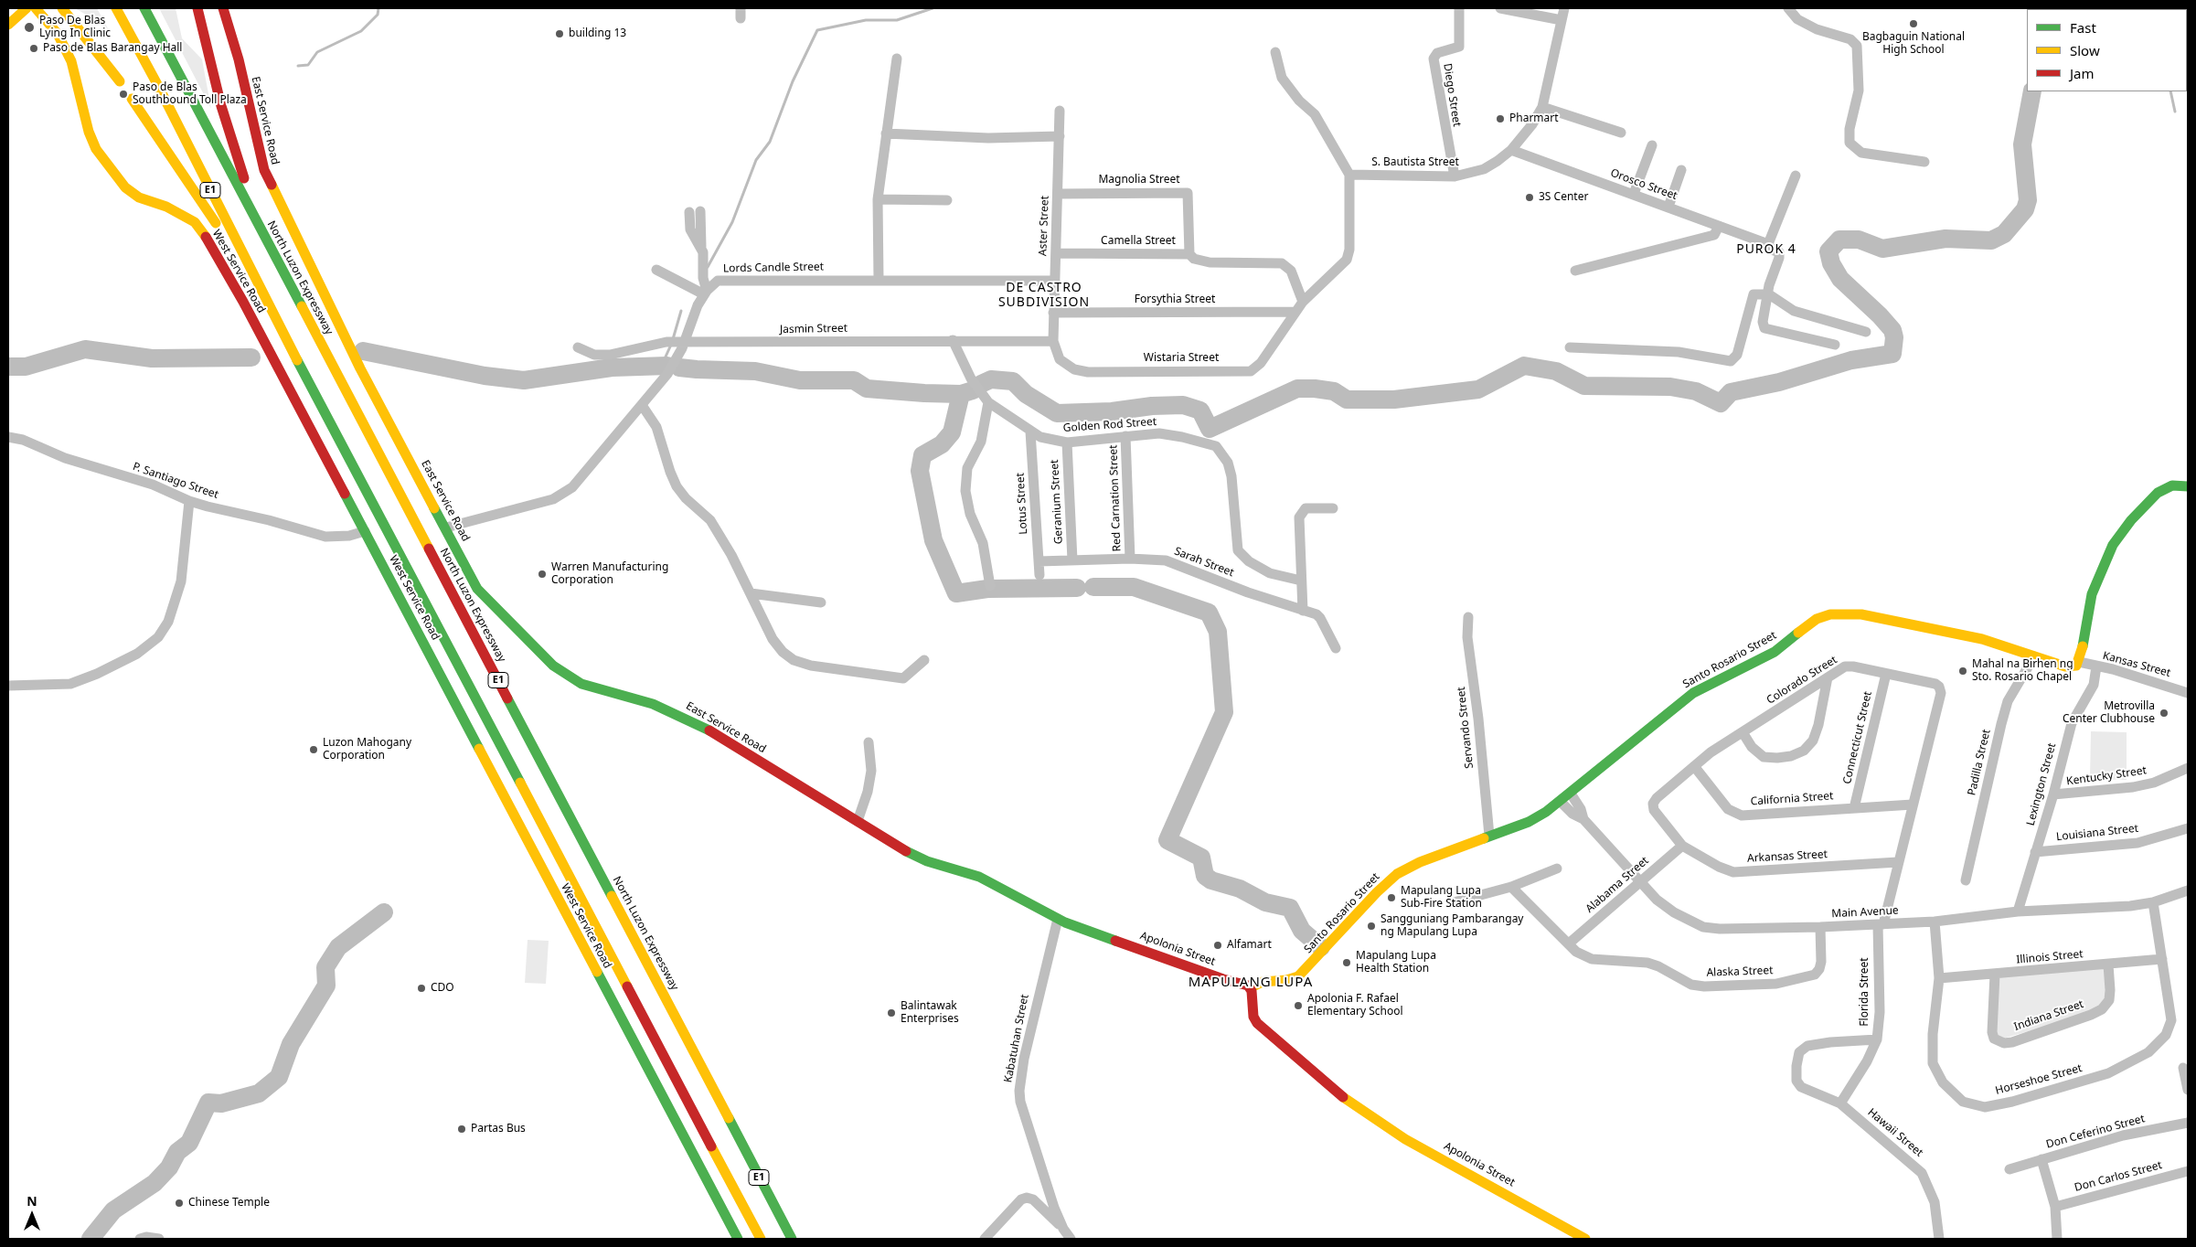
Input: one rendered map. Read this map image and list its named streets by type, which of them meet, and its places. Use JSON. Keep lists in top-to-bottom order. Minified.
{"streets":{"main road":["East Service Road","E1","West Service Road","North Luzon Expressway","Santo Rosario Street","Apolonia Street"],"street":["Diego Street","S. Bautista Street","Magnolia Street","Orosco Street","Aster Street","Camella Street","Lords Candle Street","Forsythia Street","Jasmin Street","Wistaria Street","Golden Rod Street","P. Santiago Street","Red Carnation Street","Geranium Street","Lotus Street","Sarah Street","Kansas Street","Colorado Street","Servando Street","Connecticut Street","Padilla Street","Kentucky Street","Lexington Street","California Street","Louisiana Street","Arkansas Street","Alabama Street","Main Avenue","Illinois Street","Alaska Street","Florida Street","Indiana Street","Kabatuhan Street","Horseshoe Street","Don Ceferino Street","Hawaii Street","Don Carlos Street"]},"crossings":[["Diego Street","S. Bautista Street"],["East Service Road","Apolonia Street"],["S. Bautista Street","Orosco Street"],["Magnolia Street","Aster Street"],["Magnolia Street","Camella Street"],["Aster Street","Camella Street"],["Aster Street","Lords Candle Street"],["Aster Street","Forsythia Street"],["Aster Street","Jasmin Street"],["Aster Street","Wistaria Street"],["West Service Road","P. Santiago Street"],["Forsythia Street","Wistaria Street"],["Jasmin Street","Wistaria Street"],["Jasmin Street","Golden Rod Street"],["Golden Rod Street","Red Carnation Street"],["Golden Rod Street","Geranium Street"],["Golden Rod Street","Lotus Street"],["Red Carnation Street","Sarah Street"],["Geranium Street","Sarah Street"],["Lotus Street","Sarah Street"],["Santo Rosario Street","Kansas Street"],["Santo Rosario Street","Servando Street"],["Santo Rosario Street","Padilla Street"],["Santo Rosario Street","Main Avenue"],["Santo Rosario Street","Apolonia Street"],["Kansas Street","Lexington Street"],["Colorado Street","Connecticut Street"],["Colorado Street","California Street"],["Colorado Street","Arkansas Street"],["Colorado Street","Main Avenue"],["Colorado Street","Florida Street"],["Connecticut Street","California Street"],["Kentucky Street","Lexington Street"],["Lexington Street","Louisiana Street"],["Lexington Street","Main Avenue"],["Arkansas Street","Alabama Street"],["Alabama Street","Main Avenue"],["Alabama Street","Alaska Street"],["Main Avenue","Alaska Street"],["Main Avenue","Florida Street"],["Main Avenue","Horseshoe Street"],["Apolonia Street","Kabatuhan Street"],["Illinois Street","Indiana Street"],["Illinois Street","Horseshoe Street"],["Florida Street","Hawaii Street"]],"districts":["PUROK 4","DE CASTRO SUBDIVISION","MAPULANG LUPA"],"places":["Bagbaguin National High School","Paso De Blas Lying In Clinic","building 13","Paso de Blas Barangay Hall","Paso de Blas Southbound Toll Plaza","Pharmart","3S Center","Warren Manufacturing Corporation","Mahal na Birhen ng Sto. Rosario Chapel","Metrovilla Center Clubhouse","Luzon Mahogany Corporation","Mapulang Lupa Sub-Fire Station","Sangguniang Pambarangay ng Mapulang Lupa","Alfamart","Mapulang Lupa Health Station","CDO","Apolonia F. Rafael Elementary School","Balintawak Enterprises","Partas Bus","Chinese Temple"],"legend":["Fast","Slow","Jam"],"north":"top"}
